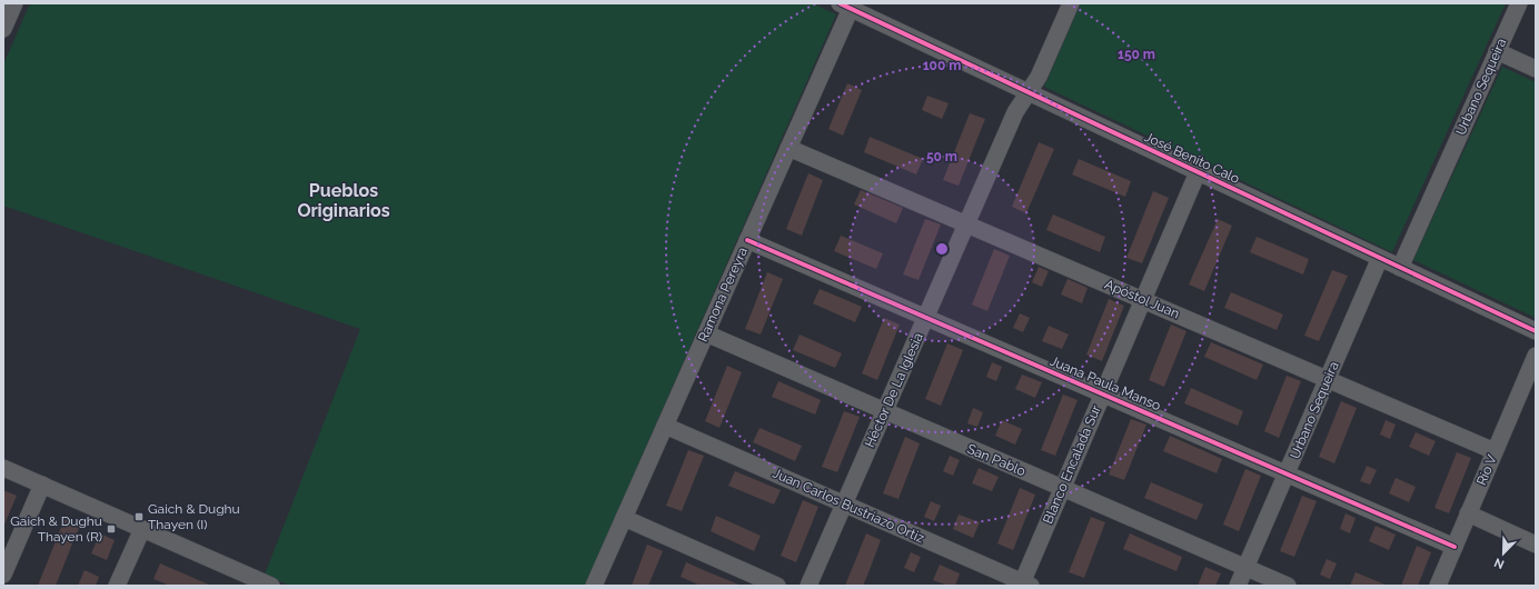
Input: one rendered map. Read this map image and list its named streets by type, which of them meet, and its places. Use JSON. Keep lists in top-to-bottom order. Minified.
{"streets":{"street":["Urbano Sequeira","José Benito Calo","Ramona Pereyra","Apóstol Juan","Juana Paula Manso","Héctor De La Iglesia","San Pablo","Blanco Encalada Sur","Río V","Juan Carlos Bustriazo Ortiz"]},"crossings":[["Urbano Sequeira","José Benito Calo"],["Urbano Sequeira","Apóstol Juan"],["Urbano Sequeira","Juana Paula Manso"],["Urbano Sequeira","San Pablo"],["José Benito Calo","Ramona Pereyra"],["José Benito Calo","Héctor De La Iglesia"],["José Benito Calo","Blanco Encalada Sur"],["Ramona Pereyra","Apóstol Juan"],["Ramona Pereyra","Juana Paula Manso"],["Ramona Pereyra","San Pablo"],["Ramona Pereyra","Juan Carlos Bustriazo Ortiz"],["Apóstol Juan","Héctor De La Iglesia"],["Apóstol Juan","Blanco Encalada Sur"],["Apóstol Juan","Río V"],["Juana Paula Manso","Héctor De La Iglesia"],["Juana Paula Manso","Blanco Encalada Sur"],["Juana Paula Manso","Río V"],["Héctor De La Iglesia","San Pablo"],["Héctor De La Iglesia","Juan Carlos Bustriazo Ortiz"],["San Pablo","Blanco Encalada Sur"],["Blanco Encalada Sur","Juan Carlos Bustriazo Ortiz"]],"districts":["Pueblos Originarios"],"places":{"transit":["Gaich & Dughu Thayen (I)","Gaich & Dughu Thayen (R)"]},"north":"bottom left","rings":["150 m","100 m","50 m"]}
